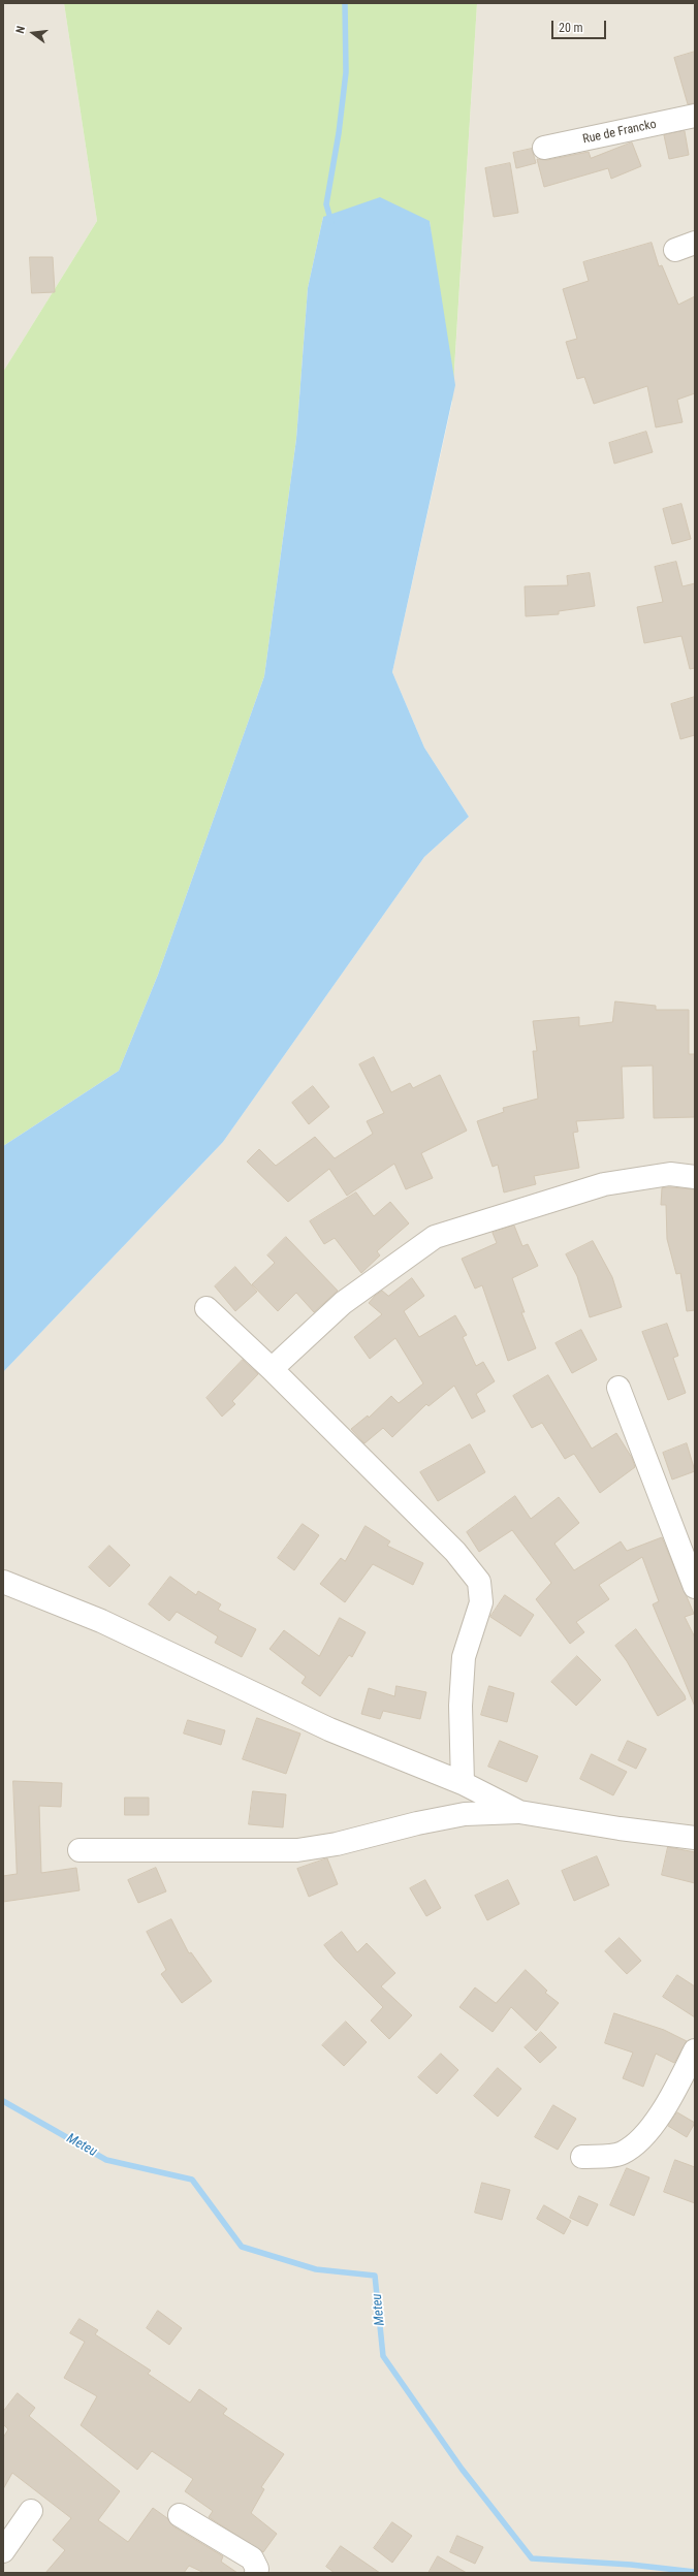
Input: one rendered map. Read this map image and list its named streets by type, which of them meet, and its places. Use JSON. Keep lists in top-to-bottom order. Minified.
{"streets":{"street":["Rue de Francko"]},"water":["Meteu"],"scale_bar":"20 m","north":"left"}
